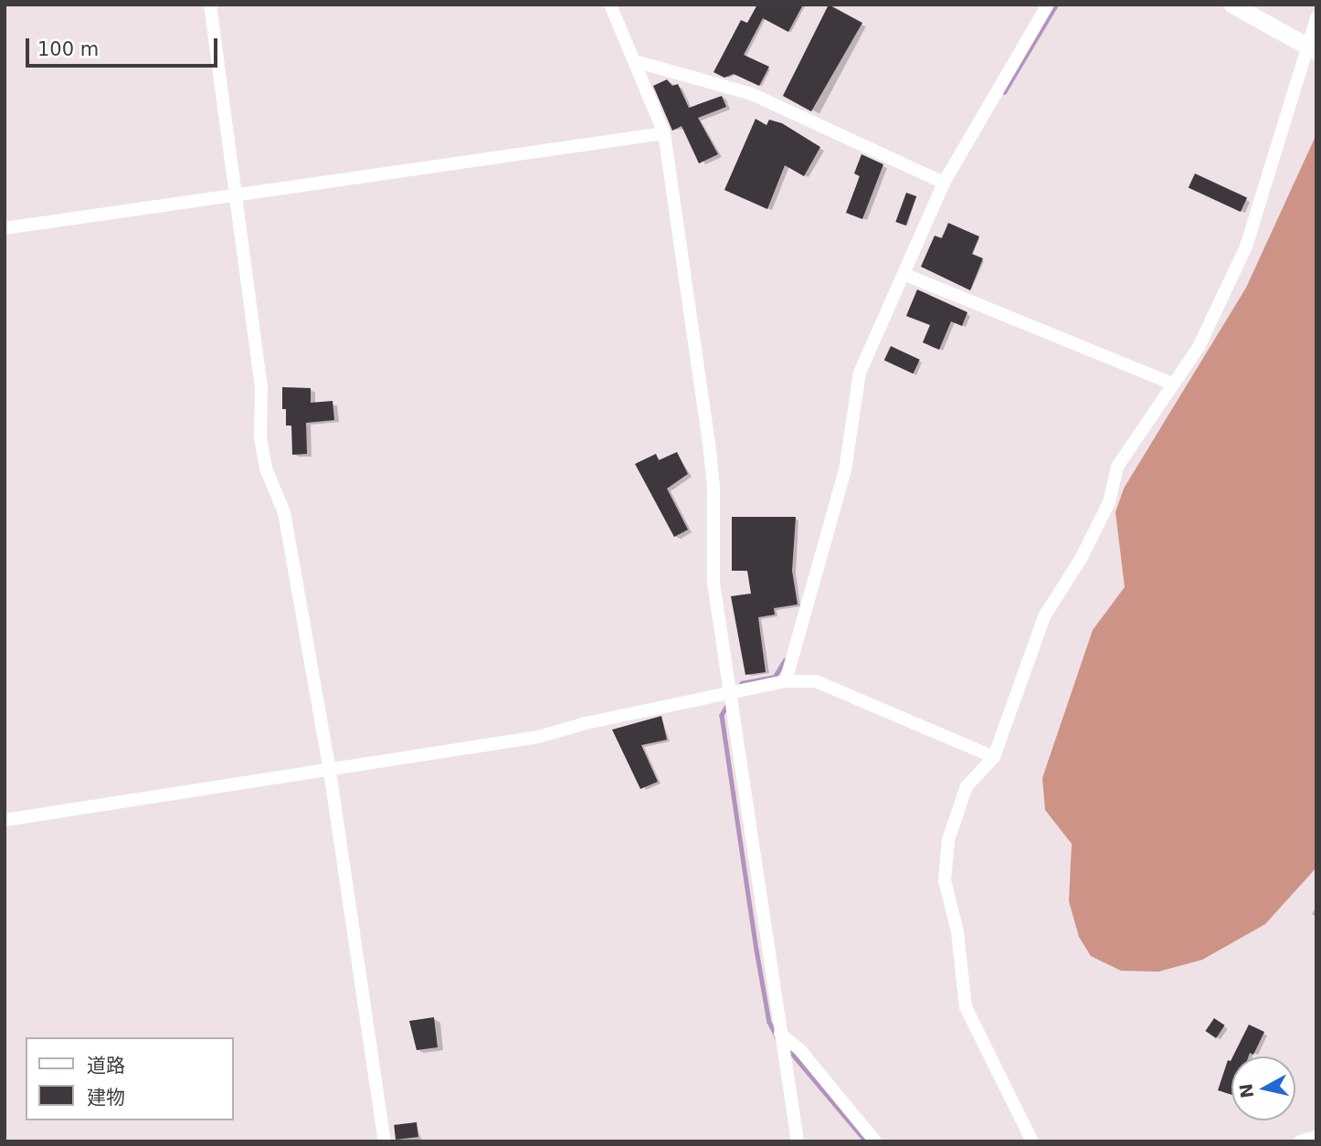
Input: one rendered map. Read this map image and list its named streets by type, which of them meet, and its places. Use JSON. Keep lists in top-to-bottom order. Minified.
{"legend":["道路","建物"],"scale_bar":"100 m","north":"left"}
